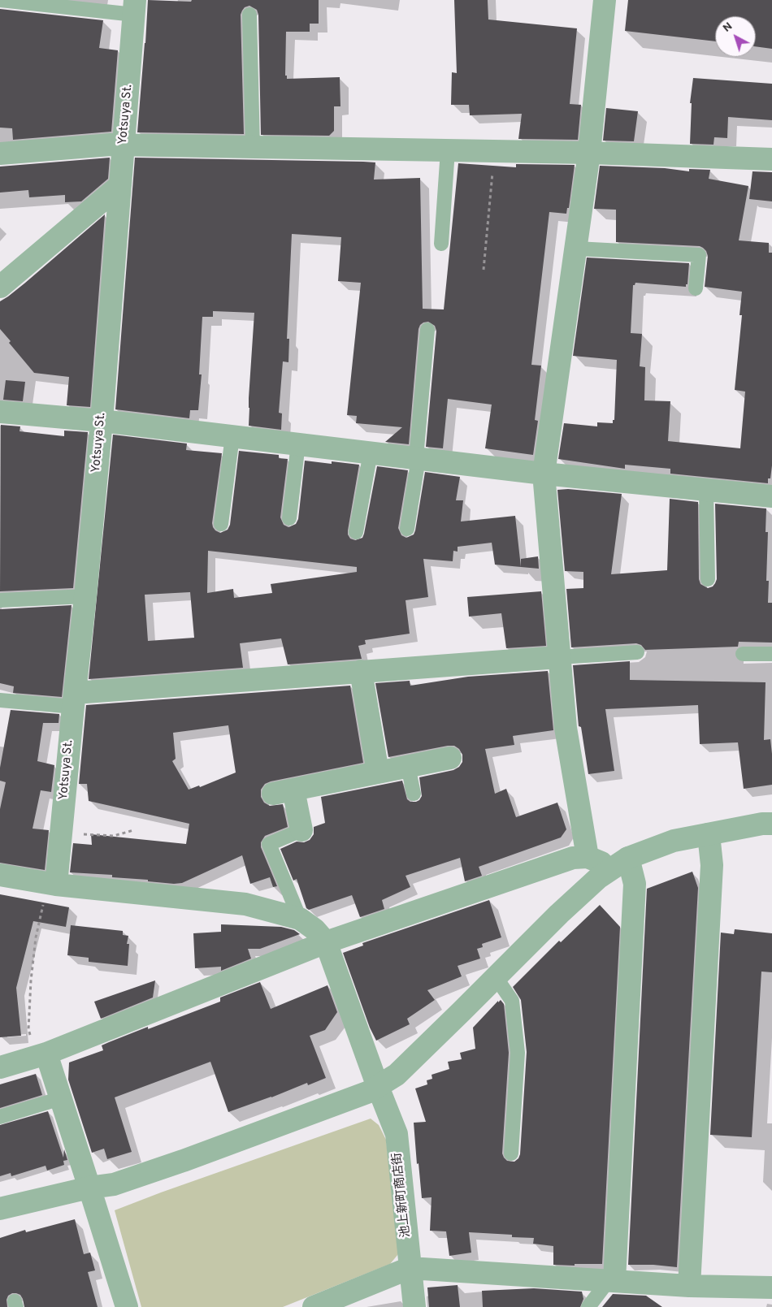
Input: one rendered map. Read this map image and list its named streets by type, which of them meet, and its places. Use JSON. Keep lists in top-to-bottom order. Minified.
{"streets":{"street":["Yotsuya St.","池上新町商店街"]},"north":"top left"}
